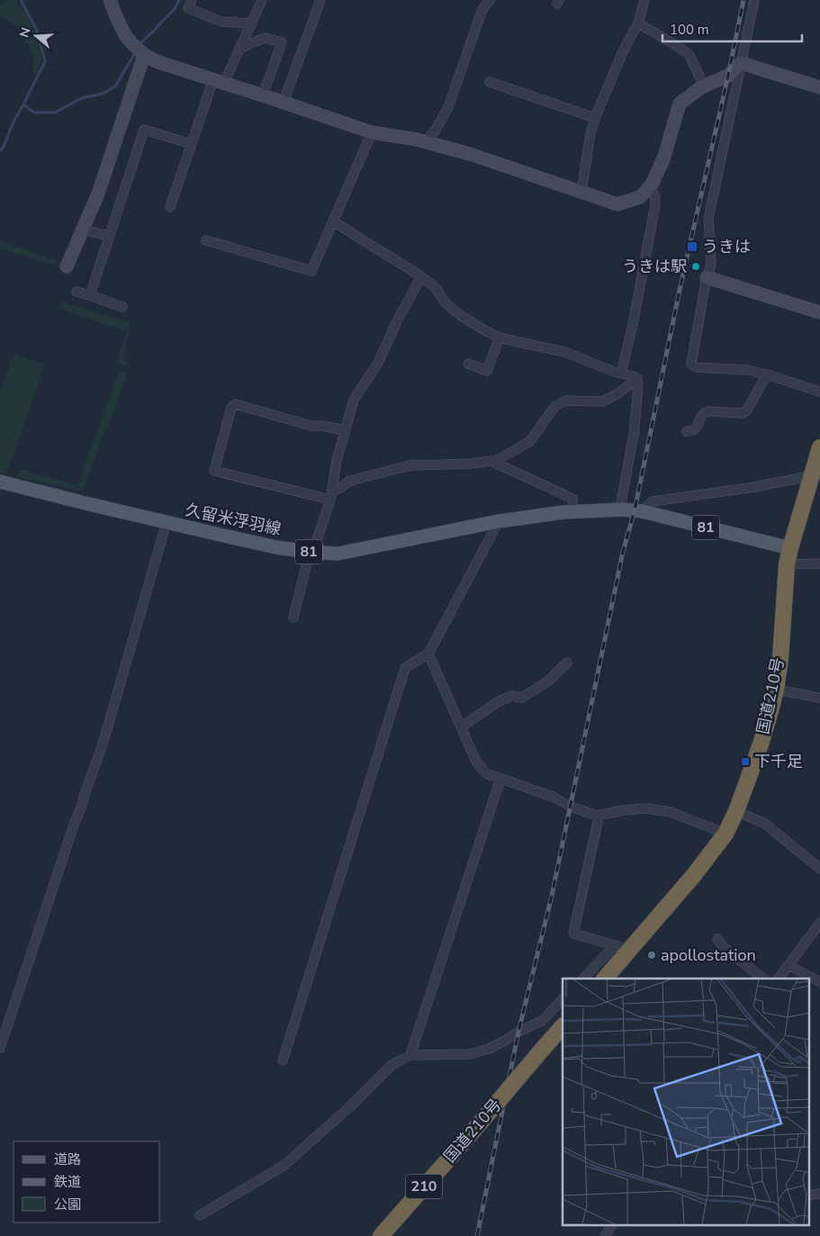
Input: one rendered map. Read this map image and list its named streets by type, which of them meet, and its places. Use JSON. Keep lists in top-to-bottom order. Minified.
{"streets":{"highway":["国道210号","210"],"main road":["久留米浮羽線","81"]},"crossings":[["久留米浮羽線","81"],["81","国道210号"]],"places":{"transit":["うきは","下千足"],"other":["うきは駅","apollostation"]},"legend":["道路","鉄道","公園"],"scale_bar":"100 m","north":"left"}
